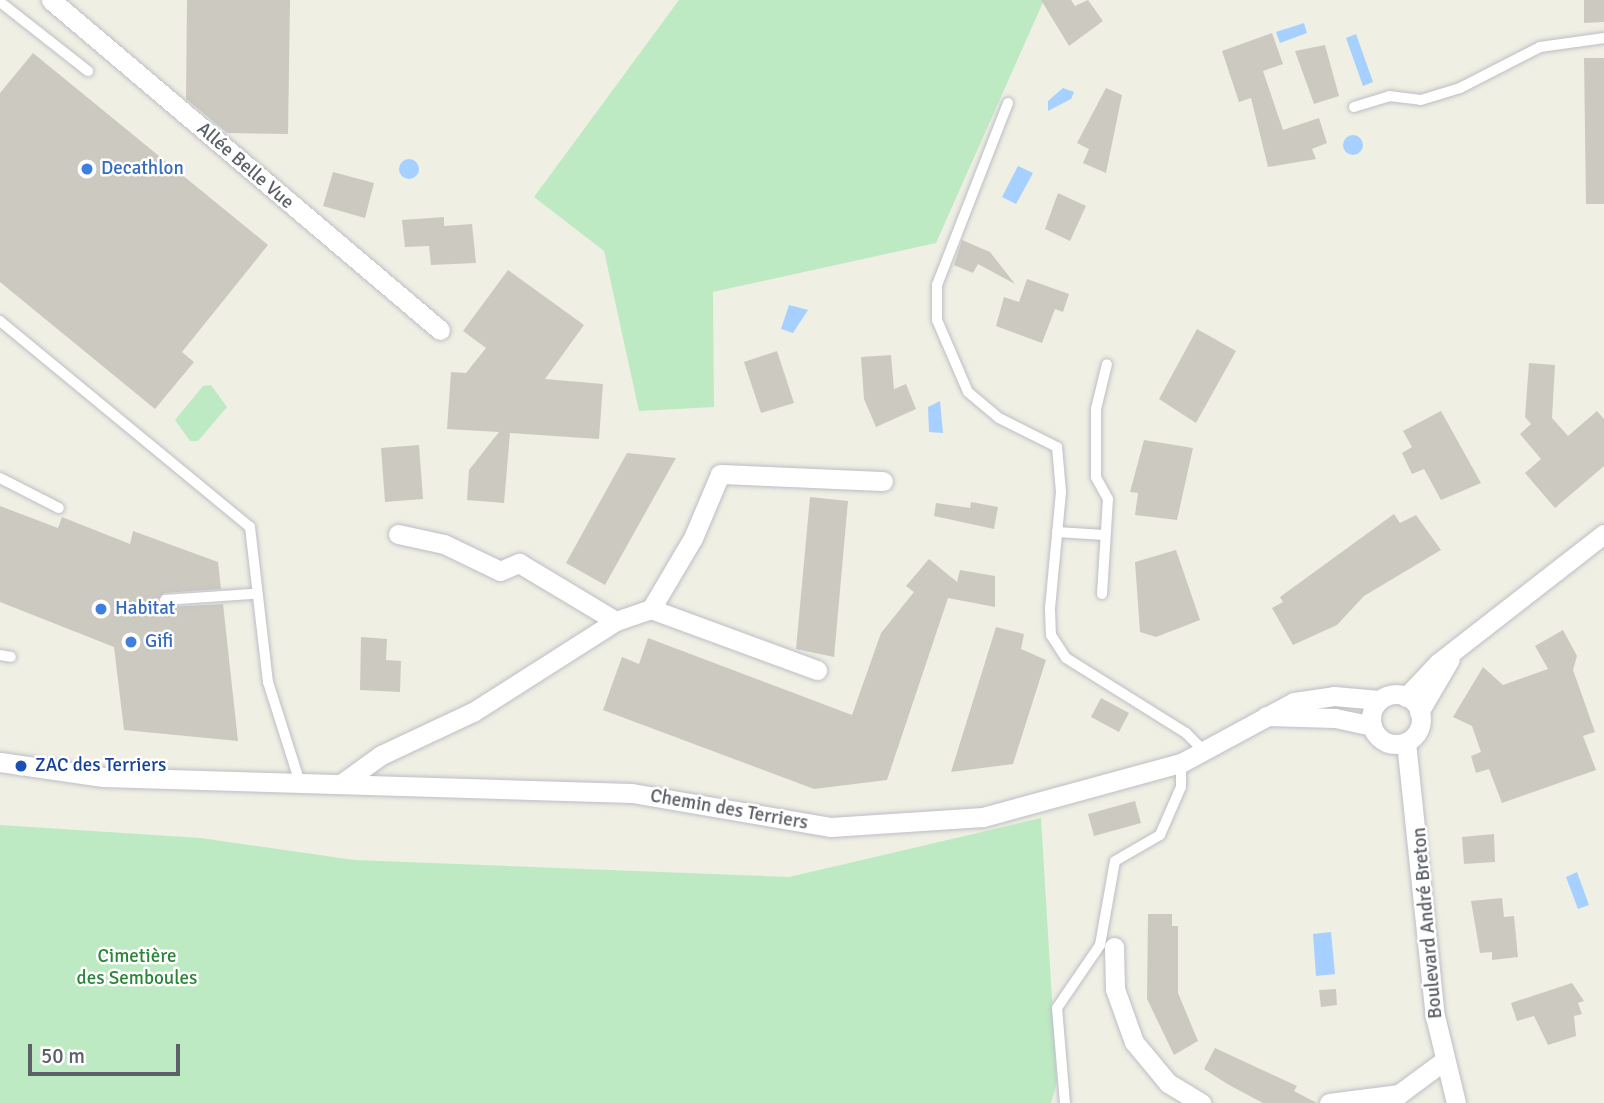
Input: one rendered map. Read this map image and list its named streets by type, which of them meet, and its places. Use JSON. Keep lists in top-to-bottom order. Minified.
{"streets":{"street":["Allée Belle Vue","Chemin des Terriers","Boulevard André Breton"]},"crossings":[["Chemin des Terriers","Boulevard André Breton"]],"parks":["Cimetière des Semboules"],"places":["Decathlon","Habitat","Gifi","ZAC des Terriers"],"scale_bar":"50 m"}
